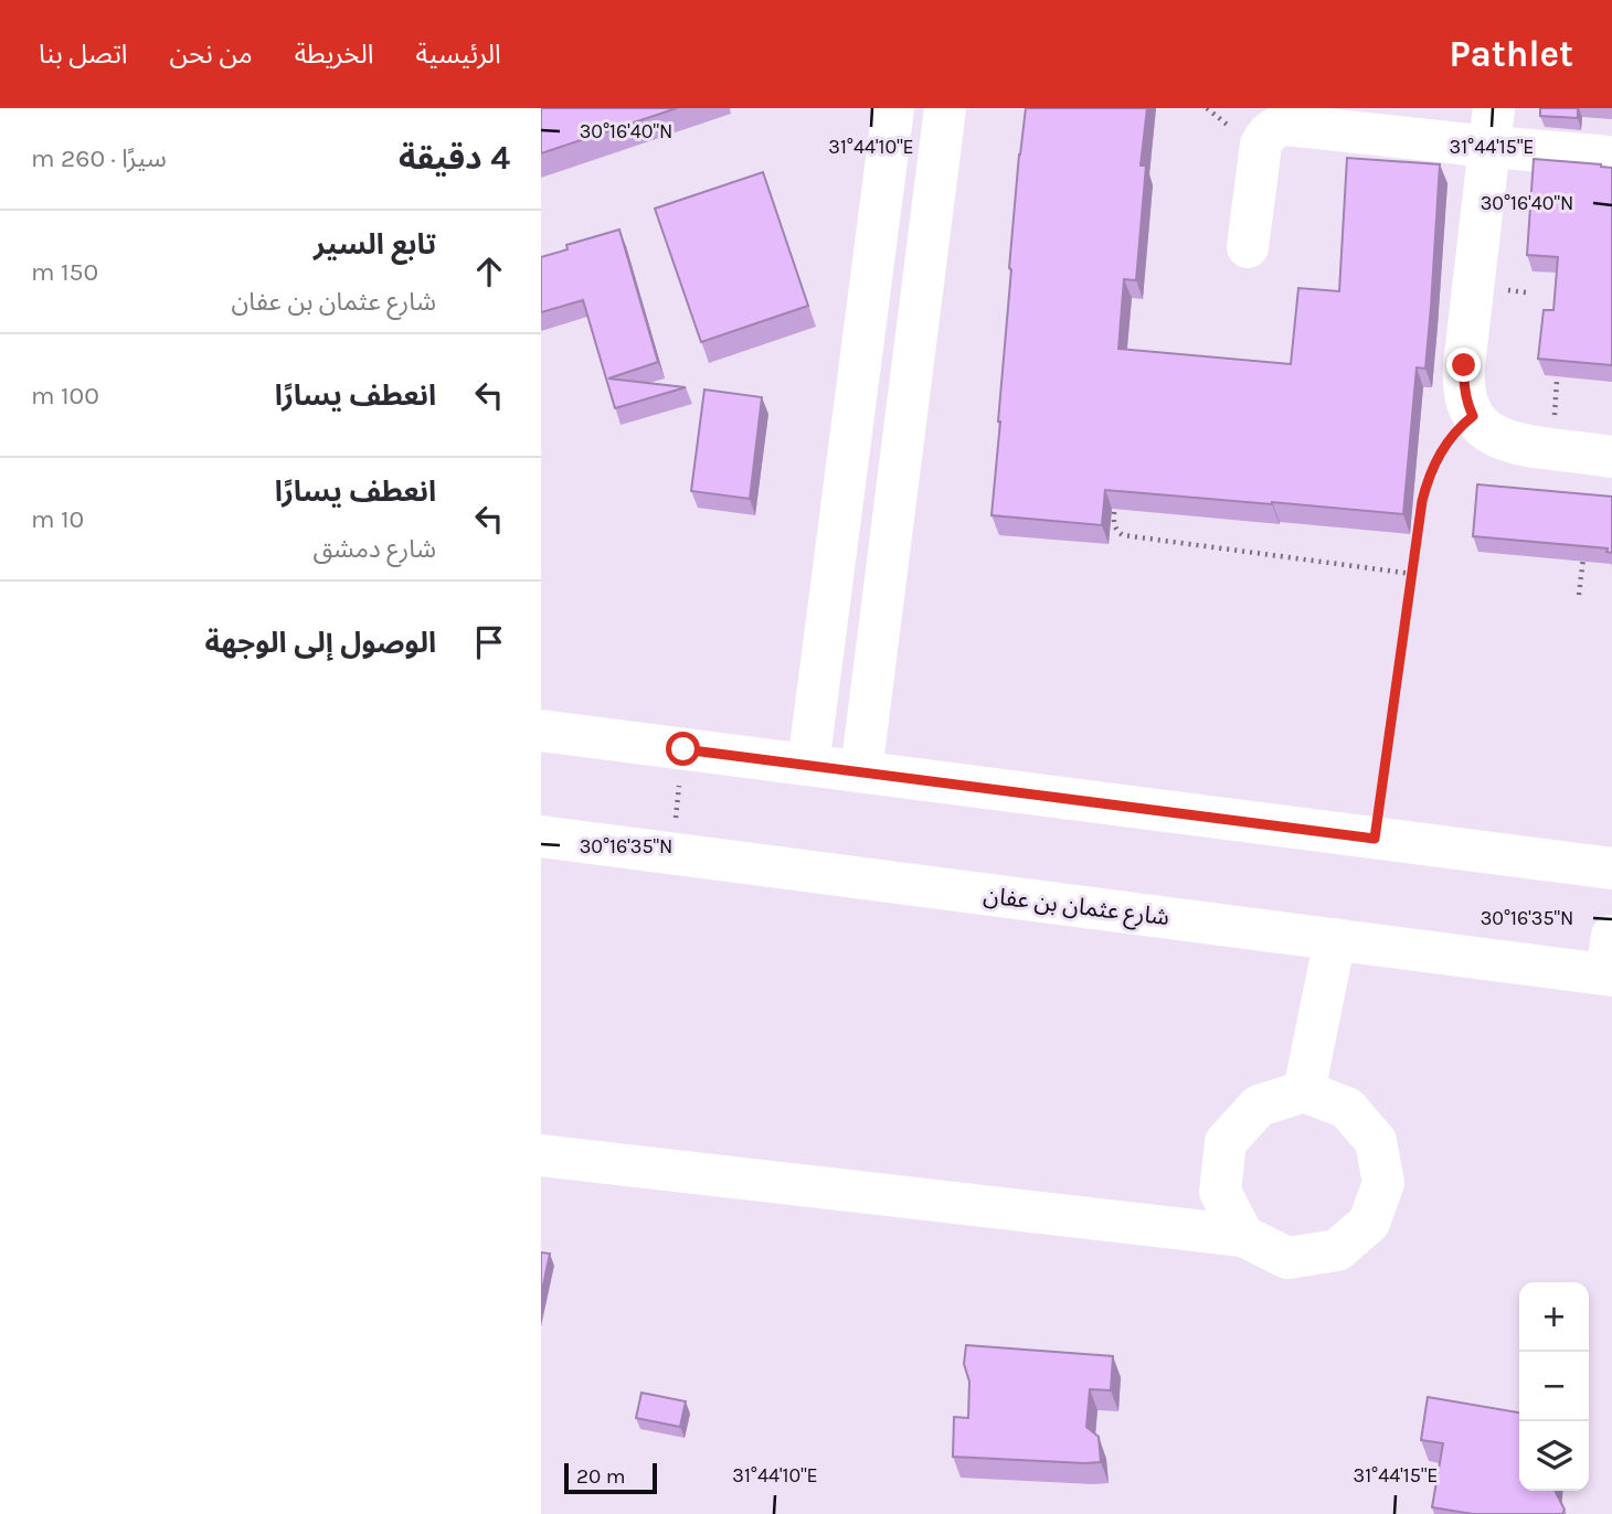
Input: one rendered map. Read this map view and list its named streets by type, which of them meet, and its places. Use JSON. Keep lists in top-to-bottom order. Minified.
{"streets":{"street":["شارع عثمان بن عفان"]},"scale_bar":"20 m","page":{"header":"Pathlet","nav":["الرئيسية","الخريطة","من نحن","اتصل بنا"],"heading":["4 دقيقة","سيرًا · 260 m"],"list":[["تابع السير","شارع عثمان بن عفان","150 m"],["انعطف يسارًا","100 m"],["انعطف يسارًا","شارع دمشق","10 m"],"الوصول إلى الوجهة"],"map_buttons":["+","−"],"scale":"20 m"},"coordinates":["30°16'40\"N","31°44'10\"E","31°44'15\"E","30°16'35\"N"]}
